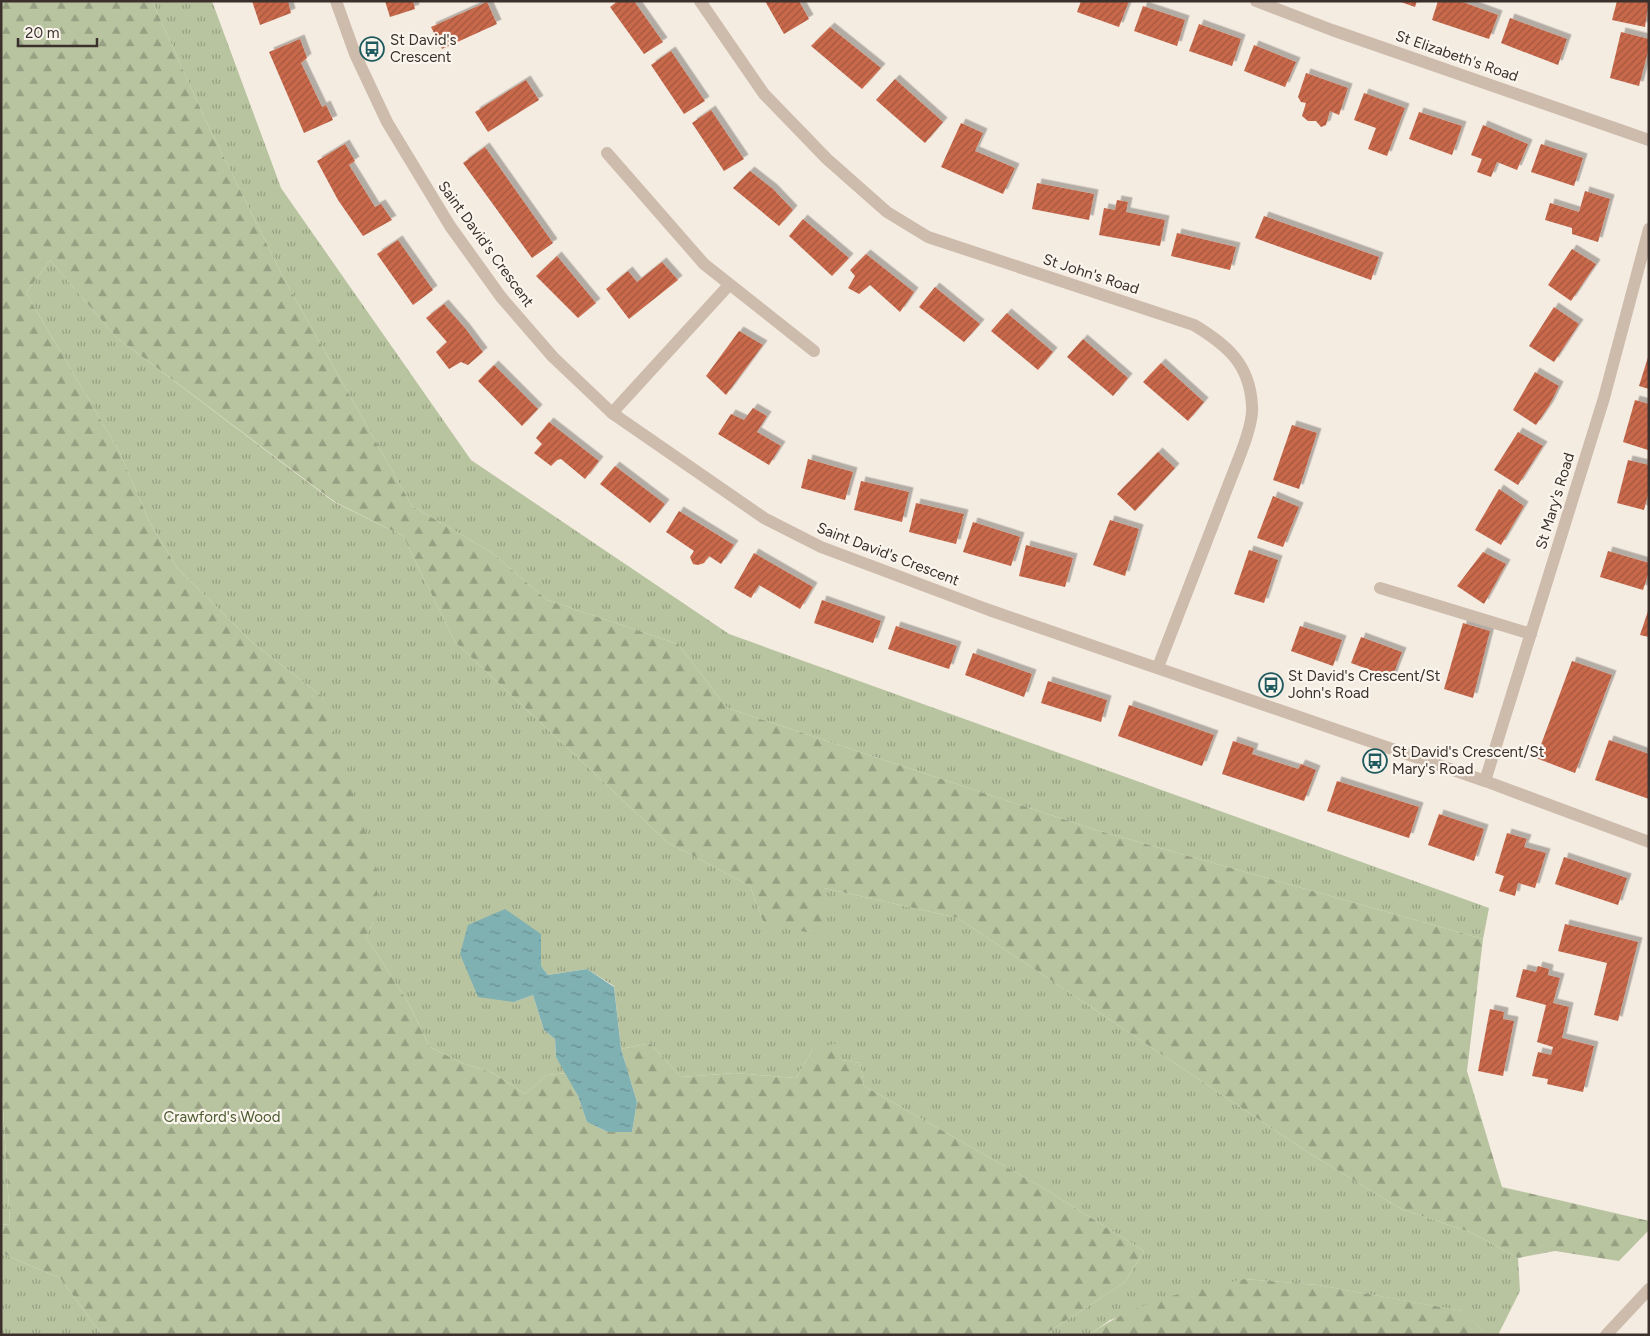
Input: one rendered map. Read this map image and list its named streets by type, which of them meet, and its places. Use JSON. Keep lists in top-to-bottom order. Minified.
{"streets":{"street":["St Elizabeth's Road","Saint David's Crescent","St John's Road","St Mary's Road"]},"crossings":[["Saint David's Crescent","St John's Road"],["Saint David's Crescent","St Mary's Road"]],"parks":["Crawford's Wood"],"places":{"bus stop":["St David's Crescent","St David's Crescent/St John's Road","St David's Crescent/St Mary's Road"]},"scale_bar":"20 m"}
